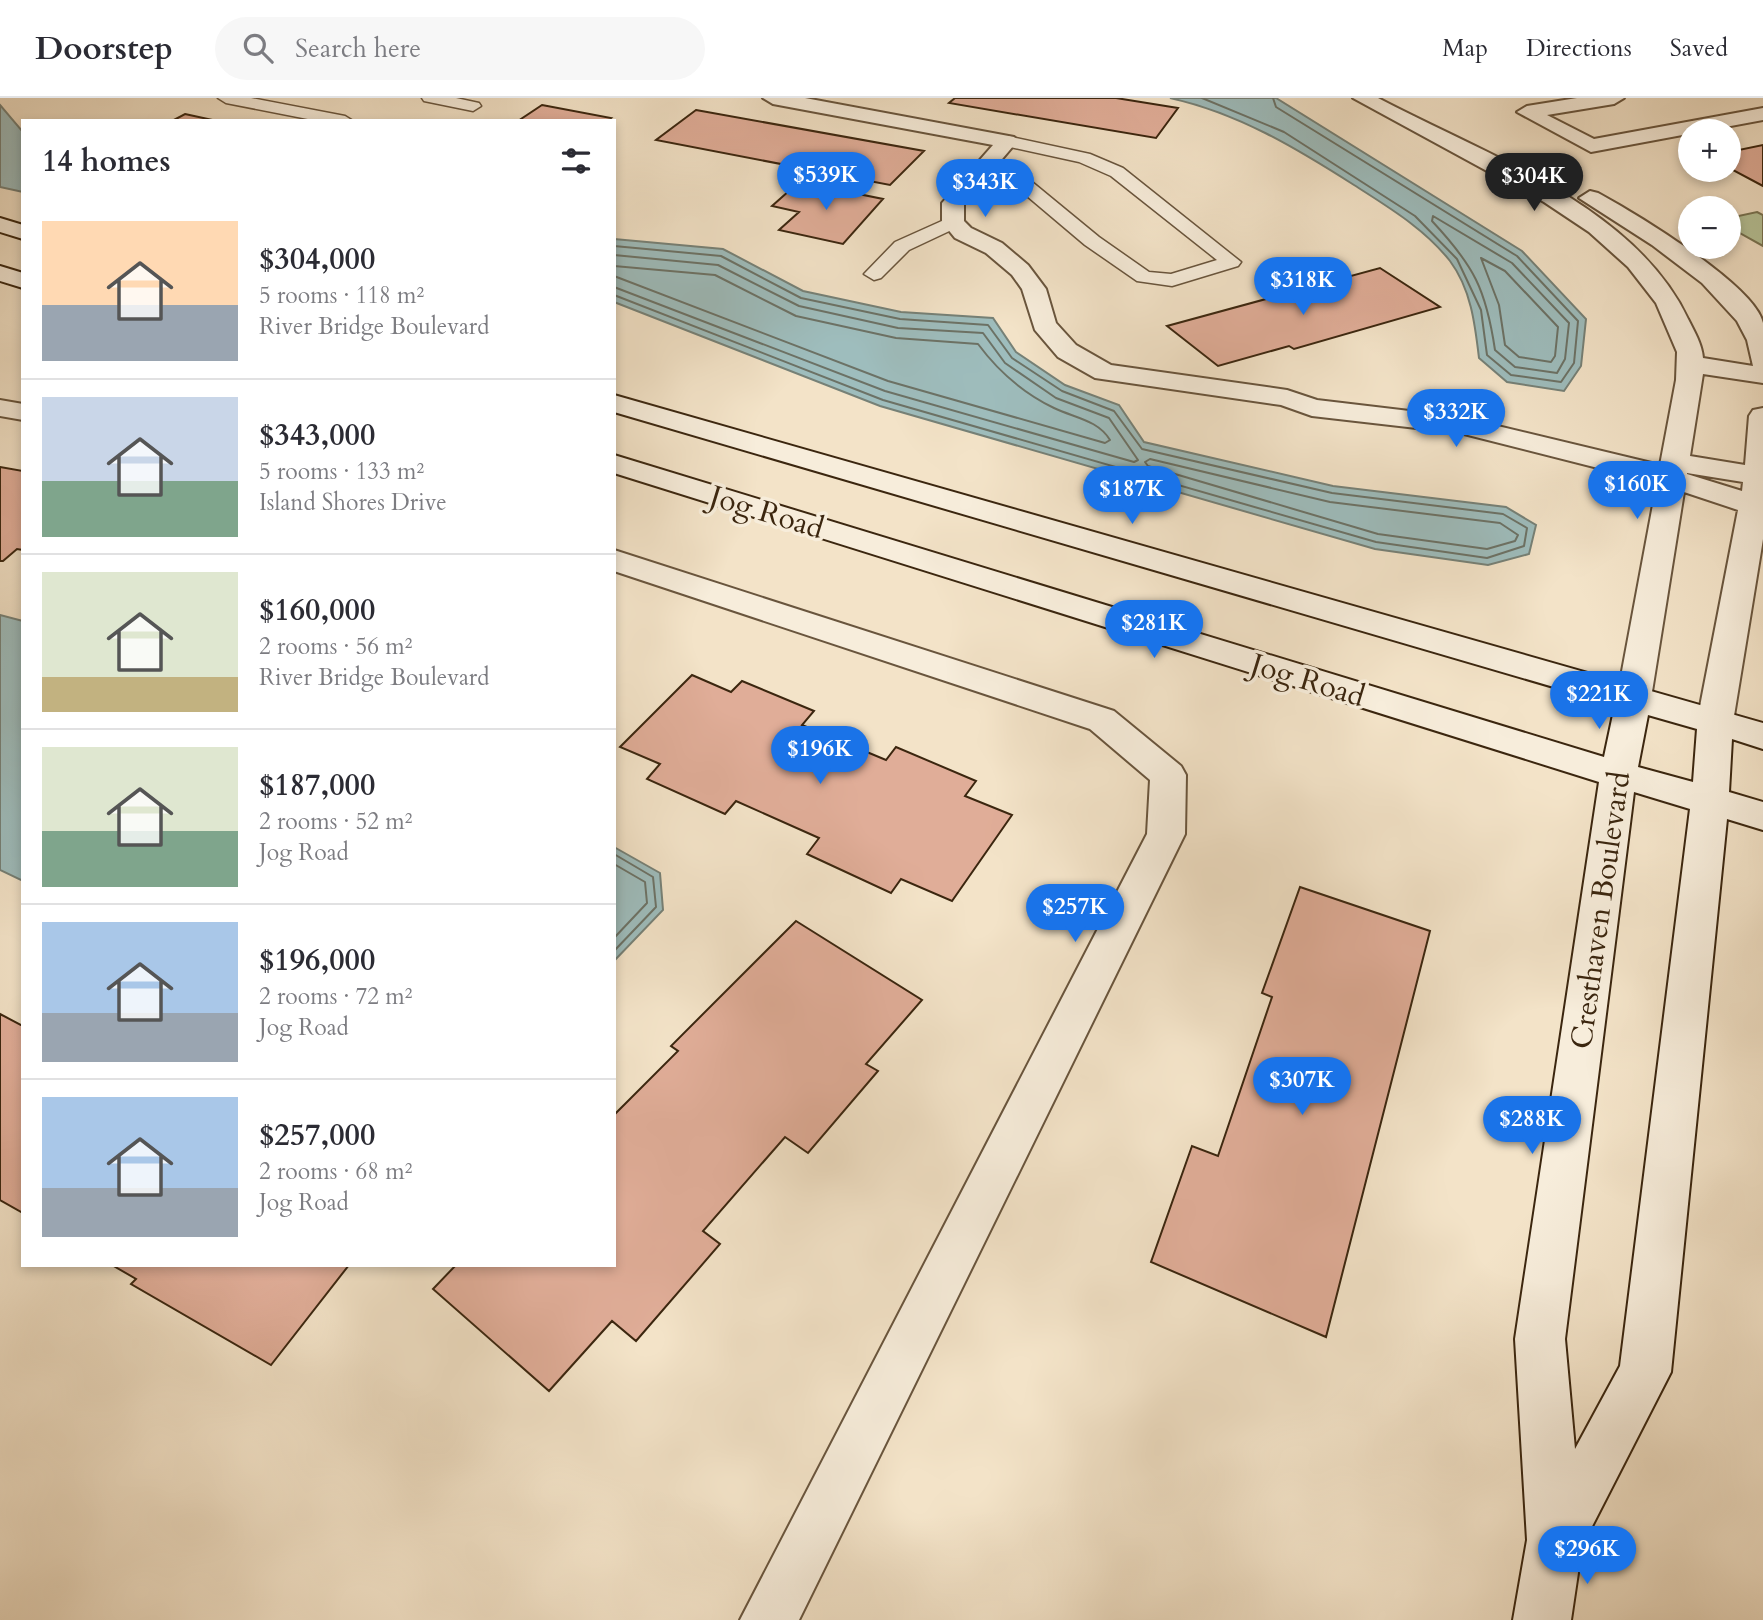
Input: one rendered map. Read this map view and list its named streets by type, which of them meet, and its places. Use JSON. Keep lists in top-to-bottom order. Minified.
{"streets":{"street":["Jog Road","Cresthaven Boulevard"]},"crossings":[["Jog Road","Cresthaven Boulevard"]],"page":{"header":"Doorstep","search":"Search here","nav":["Map","Directions","Saved"],"map_buttons":["+","−"],"heading":"14 homes","price":["$539K","$304K","$343K","$318K","$332K","$160K","$187K","$281K","$221K","$196K","$257K","$307K","$288K","$296K"],"list":[{"name":"$304,000","note":"5 rooms · 118 m² · River Bridge Boulevard"},{"name":"$343,000","note":"5 rooms · 133 m² · Island Shores Drive"},{"name":"$160,000","note":"2 rooms · 56 m² · River Bridge Boulevard"},{"name":"$187,000","note":"2 rooms · 52 m² · Jog Road"},{"name":"$196,000","note":"2 rooms · 72 m² · Jog Road"},{"name":"$257,000","note":"2 rooms · 68 m² · Jog Road"}]}}
